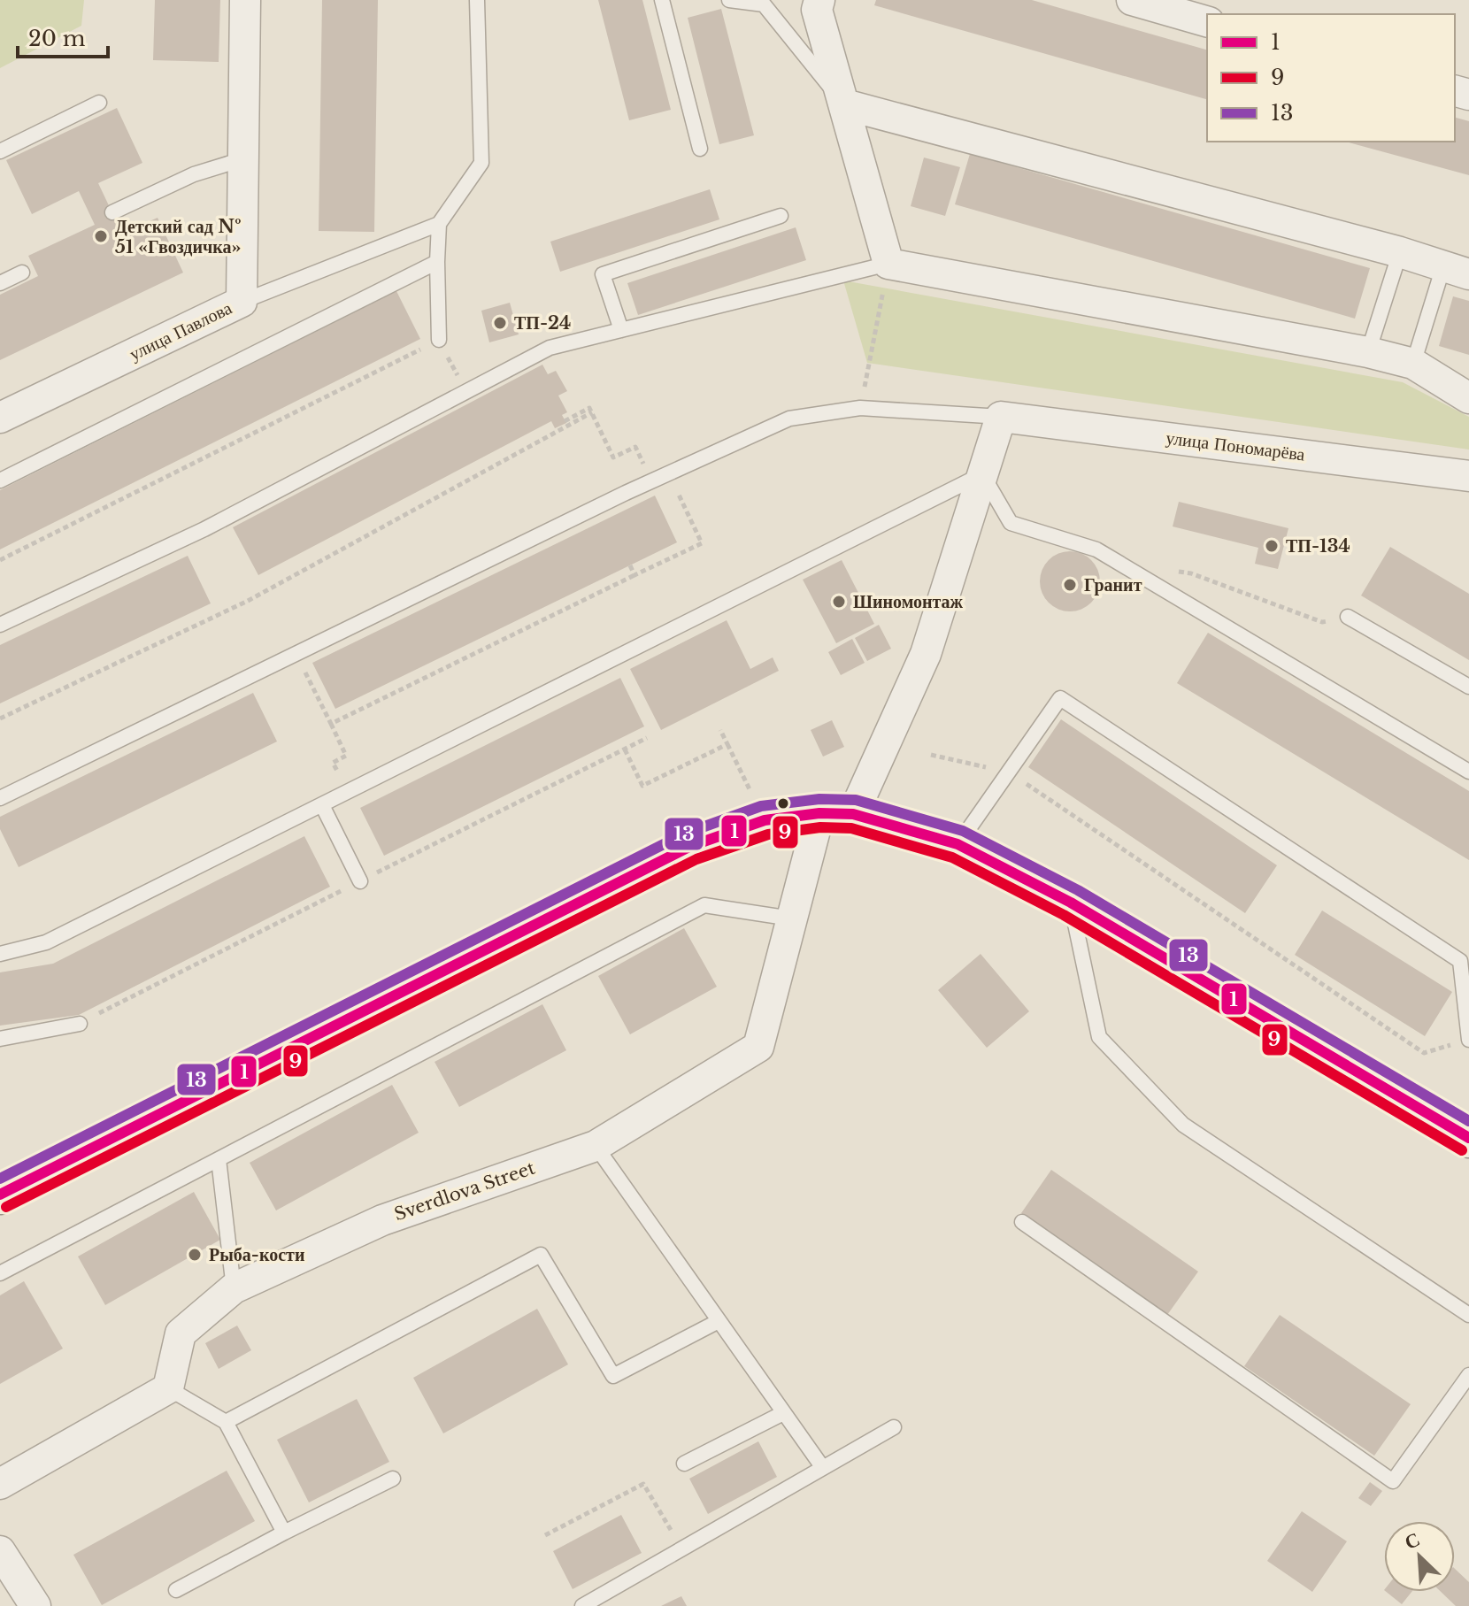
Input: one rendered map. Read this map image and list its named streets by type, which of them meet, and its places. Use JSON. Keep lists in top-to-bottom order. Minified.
{"streets":{"street":["улица Павлова","улица Пономарёва","Sverdlova Street"]},"crossings":[["улица Пономарёва","Sverdlova Street"]],"places":["Детский сад № 51 «Гвоздичка»","ТП-24","ТП-134","Гранит","Шиномонтаж","Рыба-кости"],"lines":["transit line 13","transit line 1","transit line 9"],"legend":["1","9","13"],"scale_bar":"20 m","north":"top left"}
